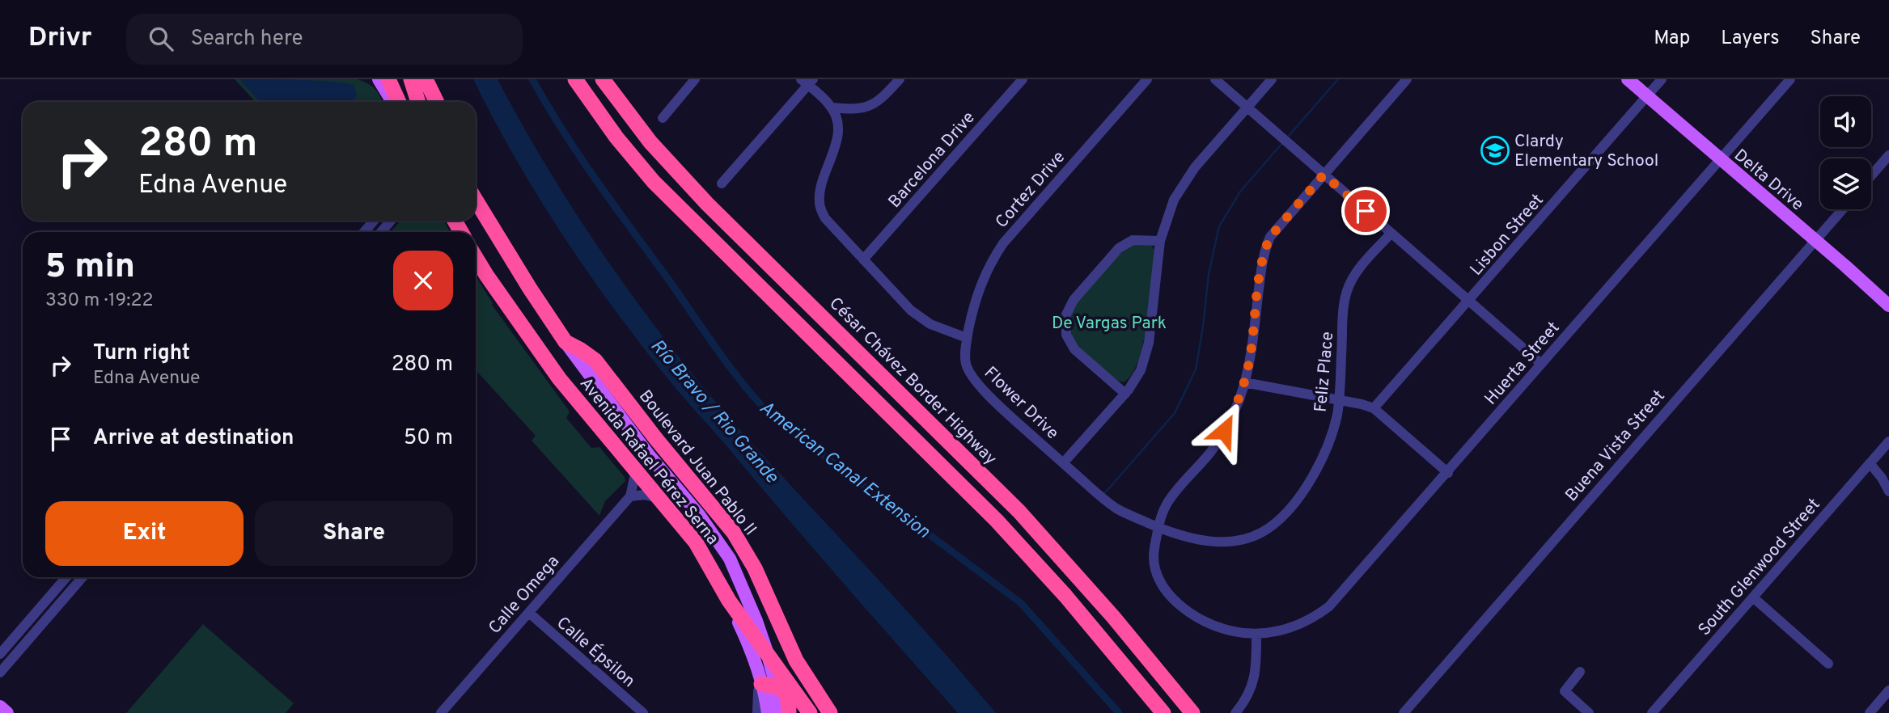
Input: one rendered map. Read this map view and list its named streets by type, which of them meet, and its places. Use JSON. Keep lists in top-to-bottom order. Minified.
{"streets":{"highway":["César Chávez Border Highway","Avenida Rafael Pérez Serna","Boulevard Juan Pablo II"],"main road":["Delta Drive"],"street":["Barcelona Drive","Cortez Drive","Lisbon Street","Huerta Street","Feliz Place","Flower Drive","Buena Vista Street","South Glenwood Street","Calle Omega","Calle Épsilon"]},"crossings":[["Delta Drive","Lisbon Street"],["Delta Drive","Huerta Street"],["Delta Drive","Buena Vista Street"],["Cortez Drive","Flower Drive"],["Feliz Place","Flower Drive"],["Avenida Rafael Pérez Serna","Boulevard Juan Pablo II"],["Calle Omega","Calle Épsilon"]],"water":["Río Bravo / Rio Grande","American Canal Extension"],"parks":["De Vargas Park"],"places":{"school or university":["Clardy Elementary School"]},"page":{"header":"Drivr","search":"Search here","nav":["Map","Layers","Share"],"turn":["280 m","Edna Avenue"],"heading":["5 min","330 m · 19:22"],"list":[{"name":"Turn right","note":"Edna Avenue","value":"280 m"},{"name":"Arrive at destination","value":"50 m"}],"buttons":["Exit","Share"]}}
